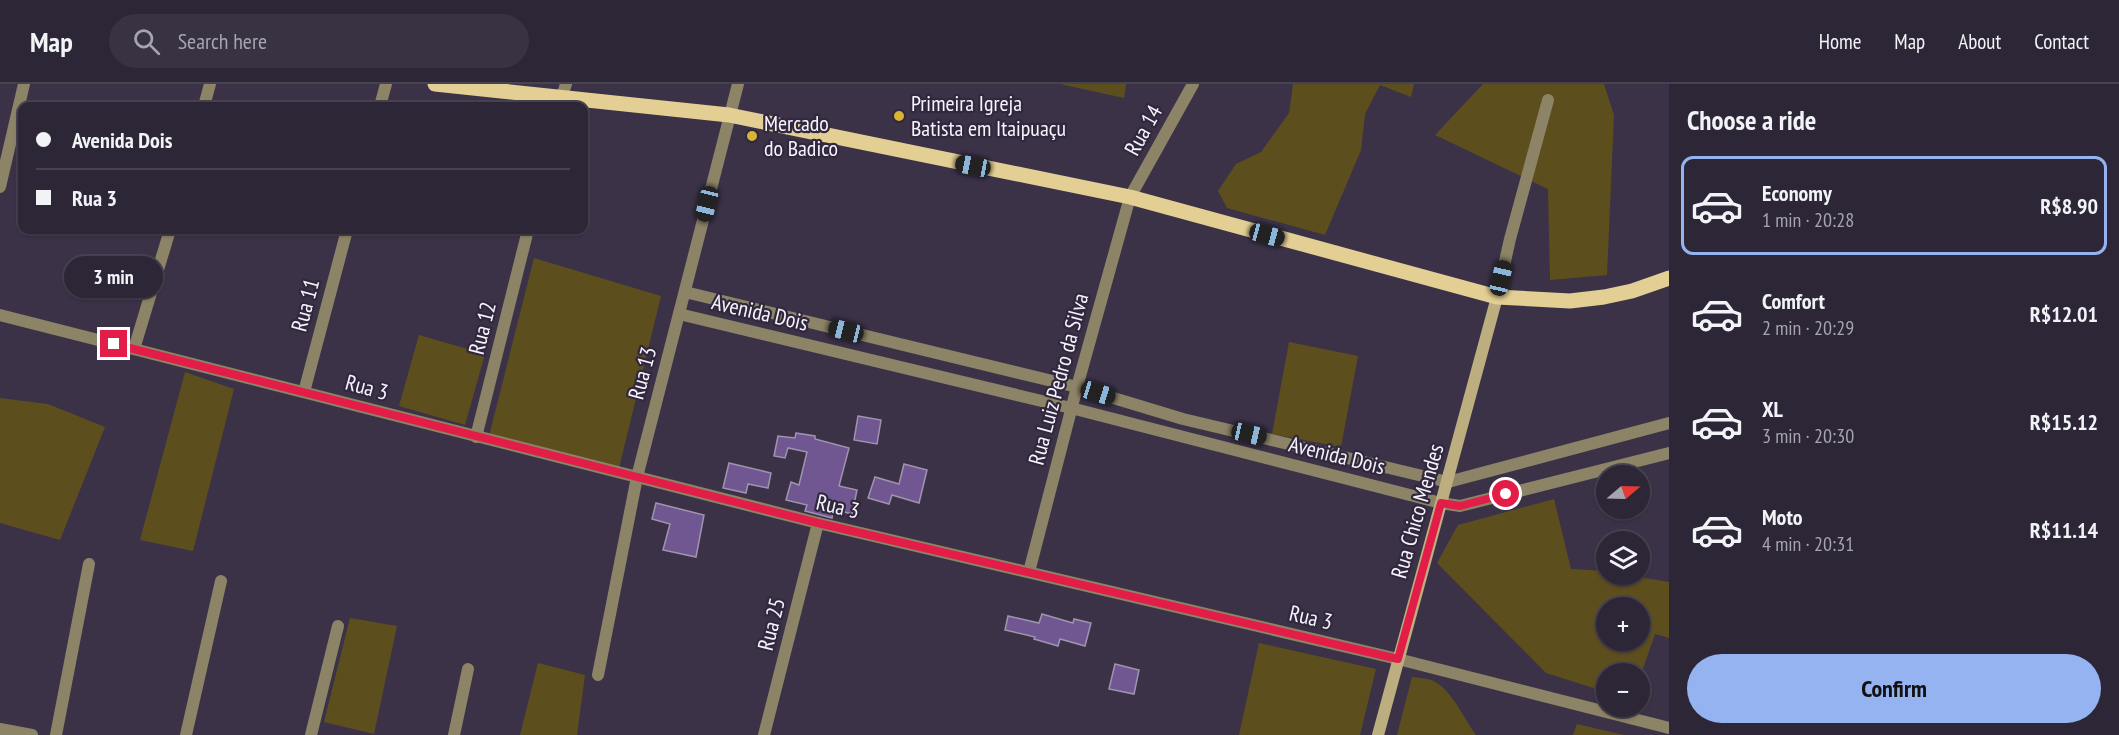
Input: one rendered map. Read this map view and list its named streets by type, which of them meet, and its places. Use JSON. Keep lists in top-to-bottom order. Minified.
{"streets":{"main road":["Rua Chico Mendes"],"street":["Rua 14","Rua 11","Avenida Dois","Rua 12","Rua 13","Rua Luiz Pedro da Silva","Rua 3","Rua 25"]},"crossings":[["Rua 14","Rua Luiz Pedro da Silva"],["Rua 11","Rua 3"],["Avenida Dois","Rua 13"],["Avenida Dois","Rua Luiz Pedro da Silva"],["Avenida Dois","Rua Chico Mendes"],["Rua 12","Rua 3"],["Rua 13","Rua 3"],["Rua Luiz Pedro da Silva","Rua 3"],["Rua 3","Rua Chico Mendes"],["Rua 3","Rua 25"]],"places":["Primeira Igreja Batista em Itaipuaçu","Mercado do Badico"],"north":"right","page":{"header":"Map","search":"Search here","nav":["Home","Map","About","Contact"],"heading":"Choose a ride","banner":["Avenida Dois","Rua 3"],"list":[{"name":"Economy","note":"1 min · 20:28","value":"R$8.90"},{"name":"Comfort","note":"2 min · 20:29","value":"R$12.01"},{"name":"XL","note":"3 min · 20:30","value":"R$15.12"},{"name":"Moto","note":"4 min · 20:31","value":"R$11.14"}],"bubble":"3 min","map_buttons":["+","−"],"buttons":"Confirm"}}
